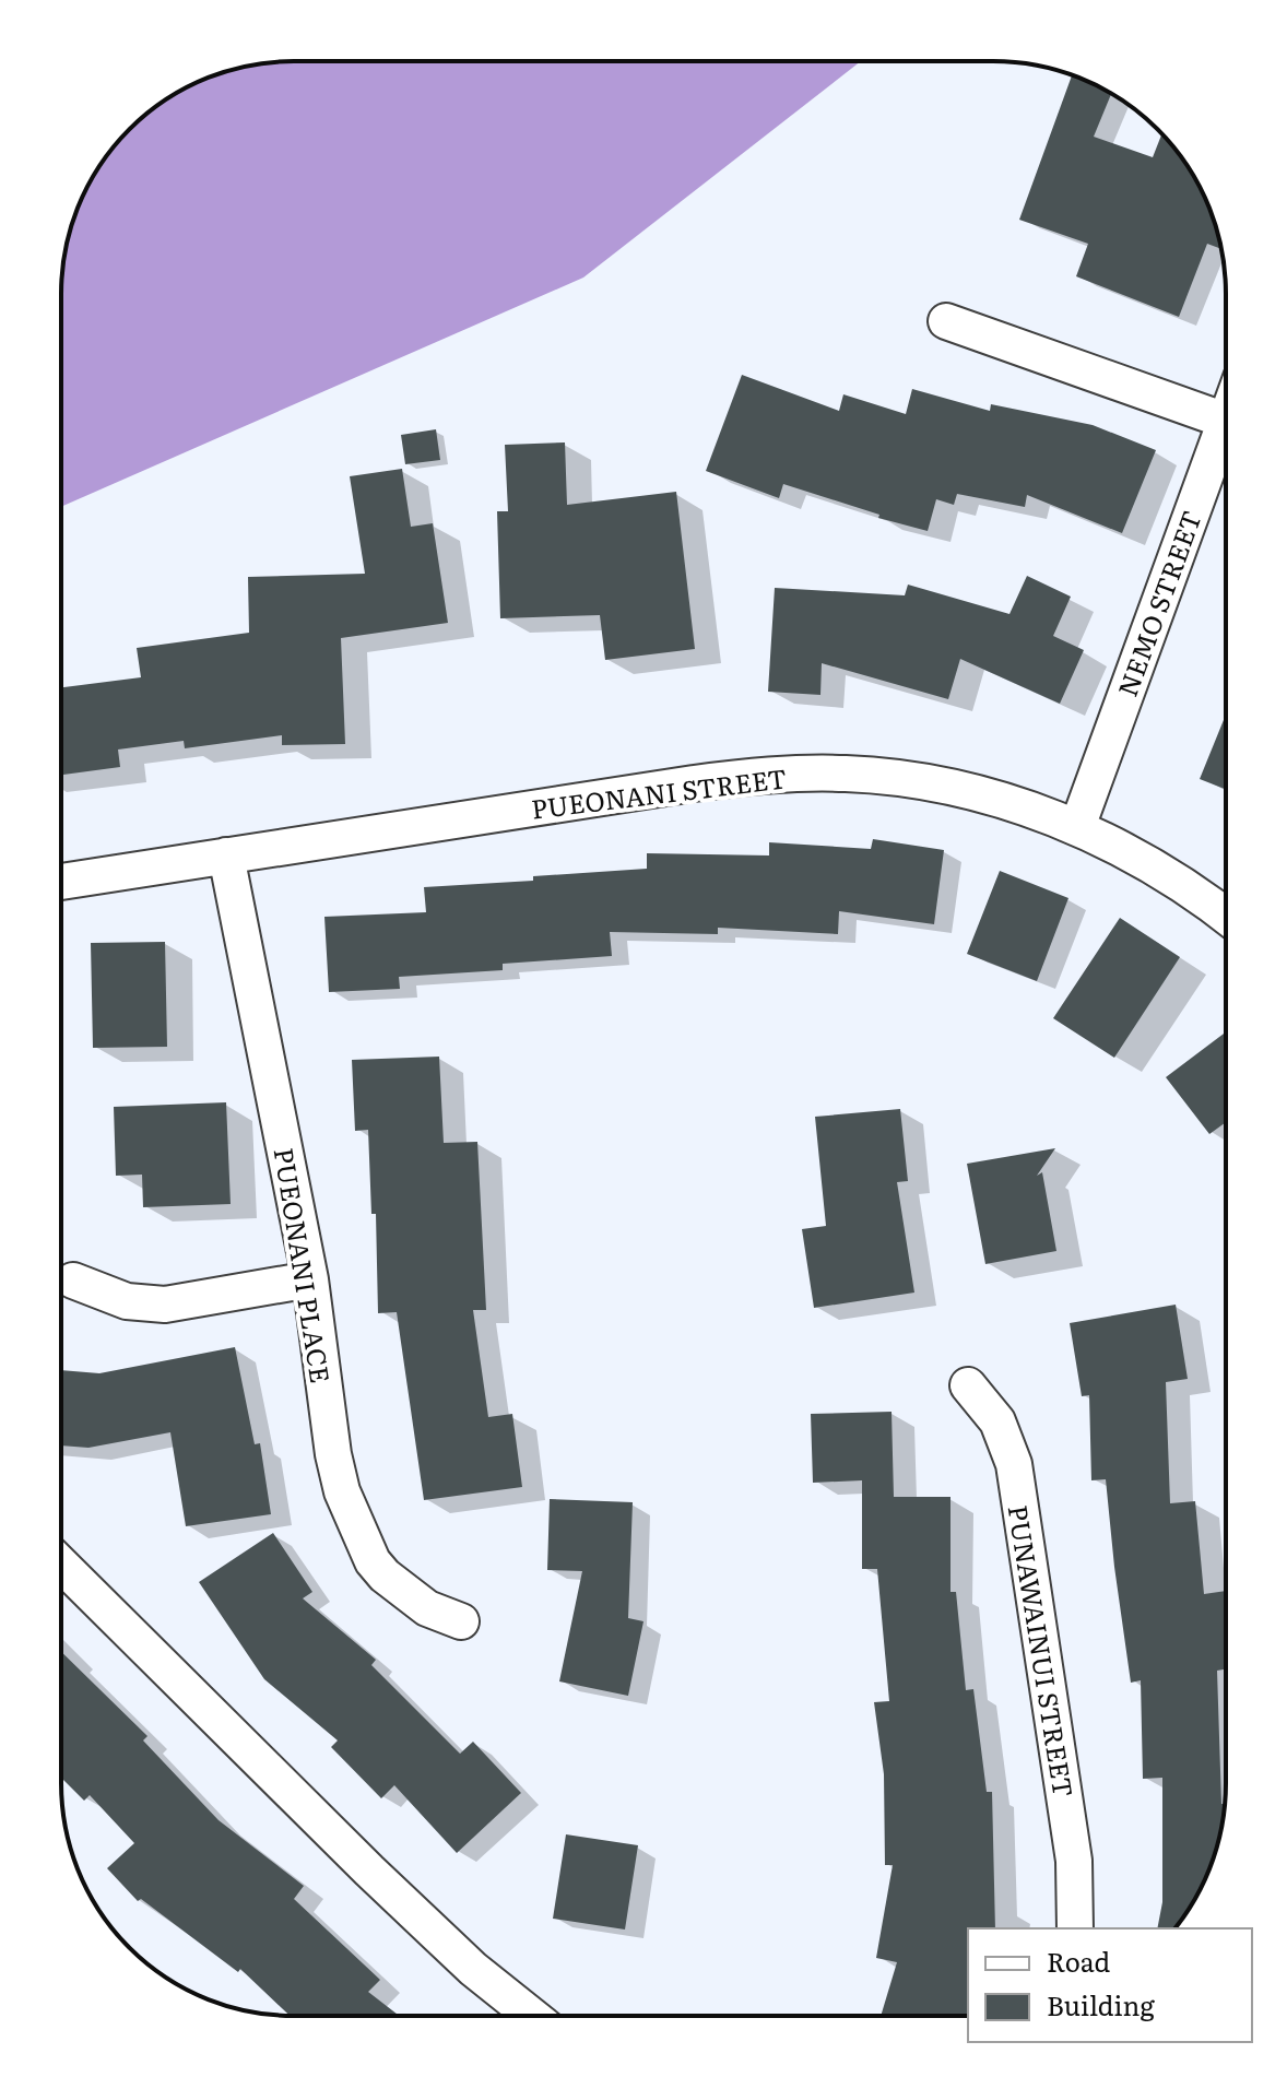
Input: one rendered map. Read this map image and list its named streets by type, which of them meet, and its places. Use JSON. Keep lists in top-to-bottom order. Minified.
{"streets":{"street":["NEMO STREET","PUEONANI STREET","PUEONANI PLACE","PUNAWAINUI STREET"]},"crossings":[["NEMO STREET","PUEONANI STREET"],["PUEONANI STREET","PUEONANI PLACE"]],"legend":["Road","Building"]}
